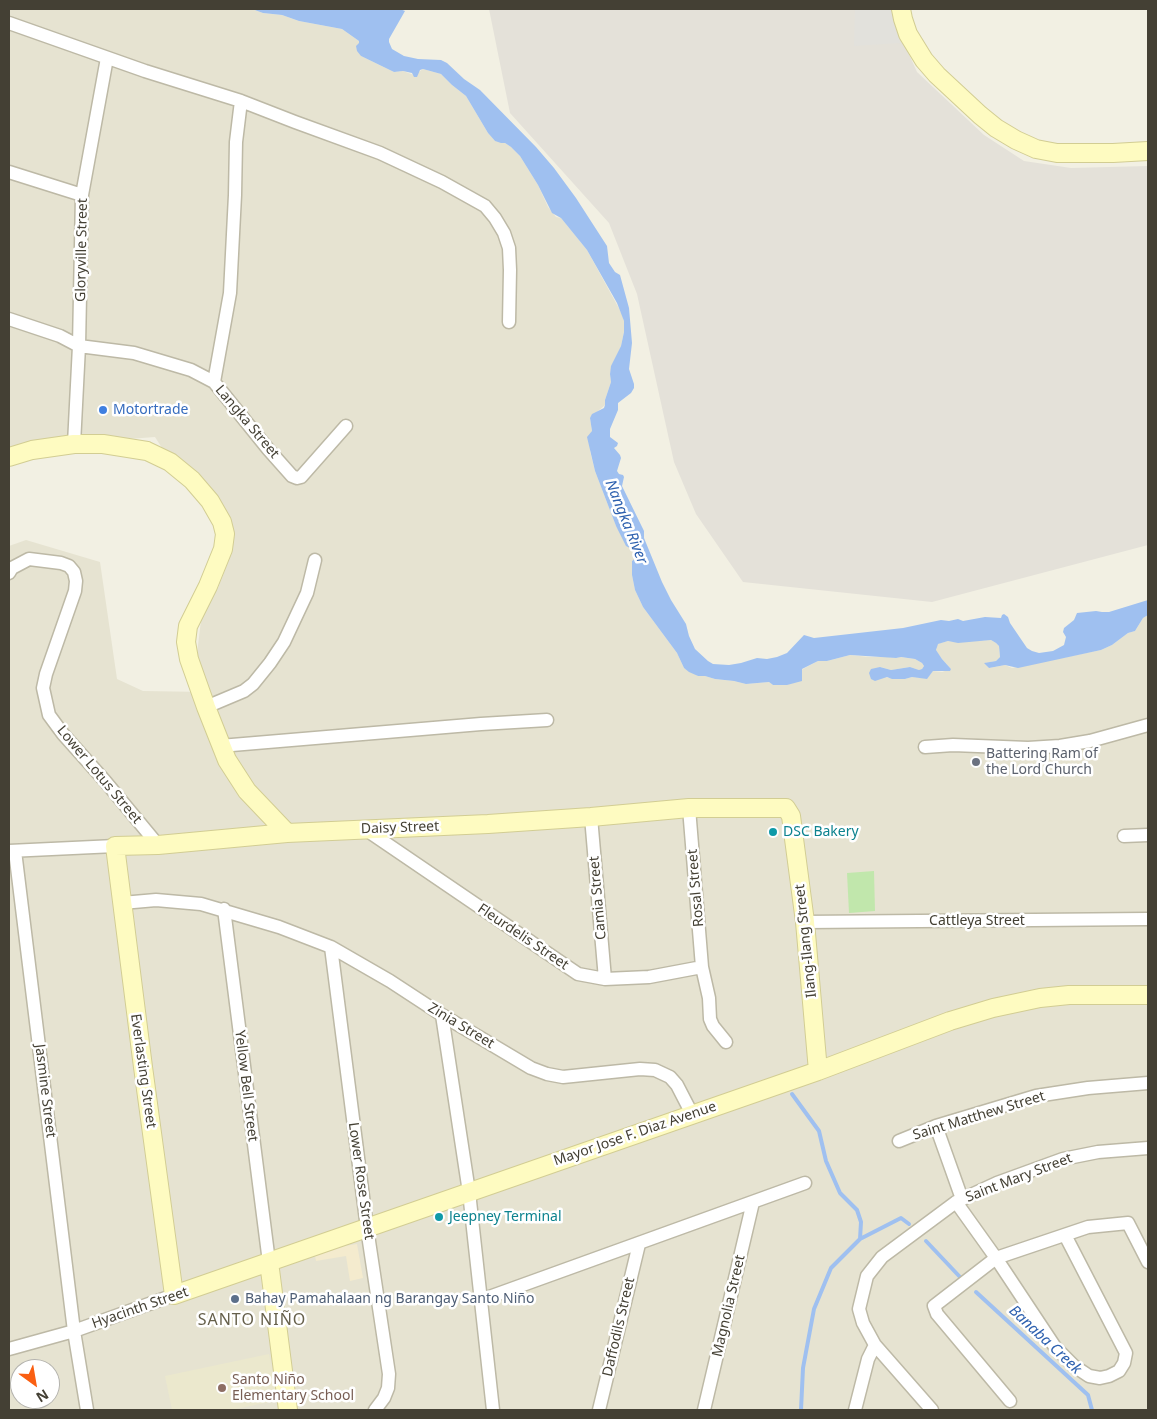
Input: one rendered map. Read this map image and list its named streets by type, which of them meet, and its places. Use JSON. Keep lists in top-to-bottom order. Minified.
{"streets":{"street":["Gloryville Street","Langka Street","Lower Lotus Street","Daisy Street","Rosal Street","Camia Street","Cattleya Street","Fleurdelis Street","Ilang-Ilang Street","Zinia Street","Everlasting Street","Yellow Bell Street","Jasmine Street","Saint Matthew Street","Mayor Jose F. Diaz Avenue","Saint Mary Street","Lower Rose Street","Magnolia Street","Hyacinth Street","Daffodils Street"]},"crossings":[["Gloryville Street","Langka Street"],["Lower Lotus Street","Daisy Street"],["Daisy Street","Rosal Street"],["Daisy Street","Camia Street"],["Daisy Street","Fleurdelis Street"],["Daisy Street","Ilang-Ilang Street"],["Daisy Street","Everlasting Street"],["Daisy Street","Jasmine Street"],["Rosal Street","Fleurdelis Street"],["Camia Street","Fleurdelis Street"],["Cattleya Street","Ilang-Ilang Street"],["Ilang-Ilang Street","Mayor Jose F. Diaz Avenue"],["Zinia Street","Everlasting Street"],["Zinia Street","Yellow Bell Street"],["Zinia Street","Mayor Jose F. Diaz Avenue"],["Zinia Street","Lower Rose Street"],["Everlasting Street","Hyacinth Street"],["Yellow Bell Street","Mayor Jose F. Diaz Avenue"],["Yellow Bell Street","Hyacinth Street"],["Jasmine Street","Hyacinth Street"],["Mayor Jose F. Diaz Avenue","Lower Rose Street"],["Mayor Jose F. Diaz Avenue","Hyacinth Street"]],"districts":["SANTO NIÑO"],"water":["Nangka River","Banaba Creek"],"places":["Motortrade","Battering Ram of the Lord Church","DSC Bakery","Jeepney Terminal","Bahay Pamahalaan ng Barangay Santo Niño","Santo Niño Elementary School"],"north":"bottom right"}
